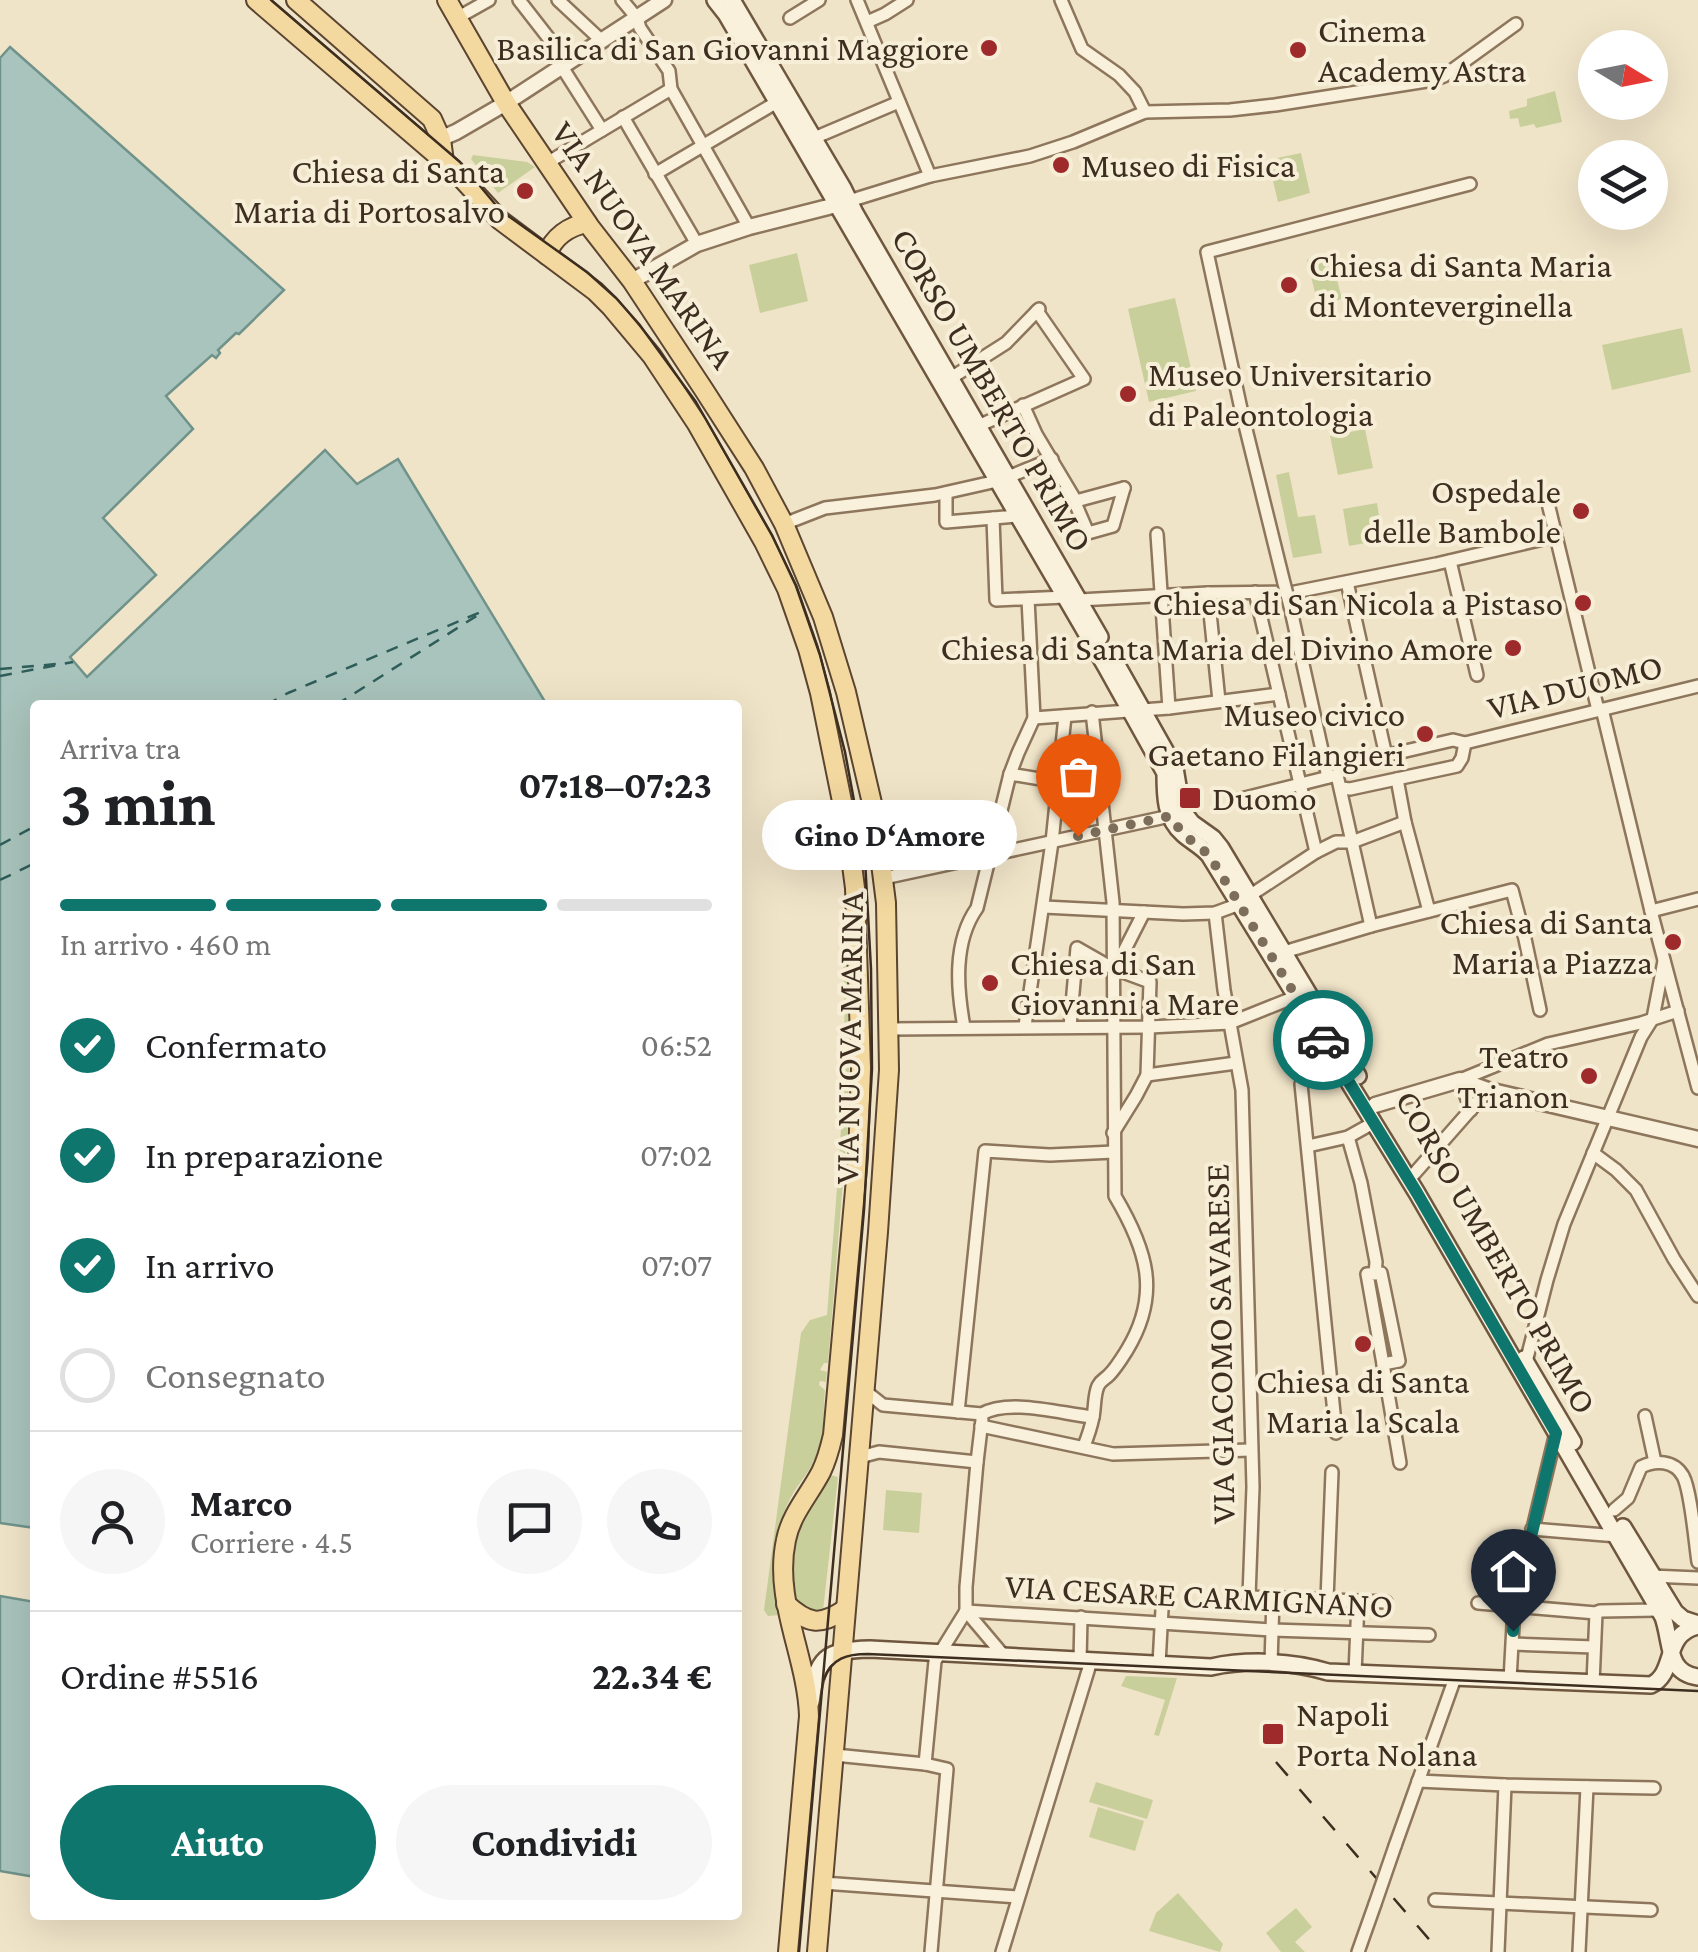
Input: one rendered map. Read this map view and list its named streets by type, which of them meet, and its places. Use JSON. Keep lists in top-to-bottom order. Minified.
{"streets":{"main road":["VIA NUOVA MARINA","CORSO UMBERTO PRIMO"],"street":["VIA DUOMO","VIA GIACOMO SAVARESE","VIA CESARE CARMIGNANO"]},"places":{"other":["Basilica di San Giovanni Maggiore","Cinema Academy Astra","Museo di Fisica","Chiesa di Santa Maria di Portosalvo","Chiesa di Santa Maria di Monteverginella","Museo Universitario di Paleontologia","Ospedale delle Bambole","Chiesa di San Nicola a Pistaso","Chiesa di Santa Maria del Divino Amore","Museo civico Gaetano Filangieri","Gino D‘Amore","Chiesa di Santa Maria a Piazza","Chiesa di San Giovanni a Mare","Teatro Trianon","Chiesa di Santa Maria la Scala"],"transit":["Duomo","Napoli Porta Nolana"]},"north":"right","page":{"heading":["3 min","Arriva tra","07:18–07:23"],"panel":["Marco","Corriere · 4.5","Ordine #5516","22.34 €"],"bubble":"Gino D‘Amore","bar":"In arrivo · 460 m","list":[["Confermato","06:52"],["In preparazione","07:02"],["In arrivo","07:07"],"Consegnato"],"buttons":["Aiuto","Condividi"]}}
